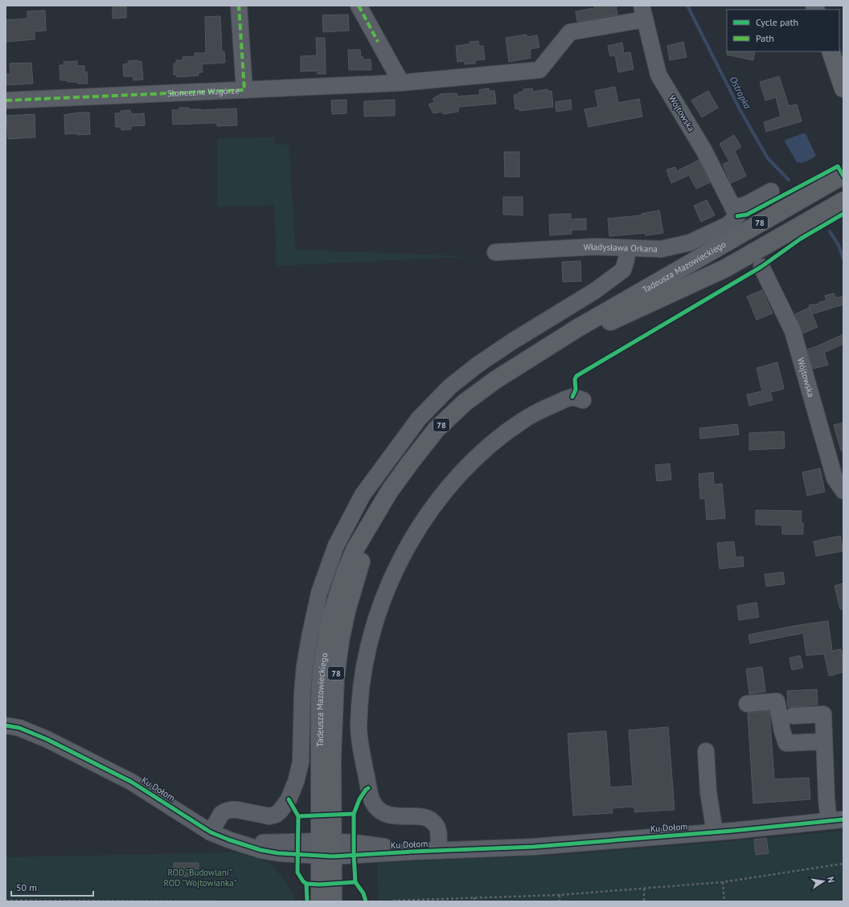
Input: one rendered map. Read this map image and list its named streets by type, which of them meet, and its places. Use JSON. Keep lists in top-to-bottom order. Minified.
{"streets":{"main road":["78","Tadeusza Mazowieckiego"],"street":["Słoneczne Wzgórze","Wójtowska","Władysława Orkana","Ku Dołom"]},"crossings":[["Słoneczne Wzgórze","Wójtowska"],["Wójtowska","Władysława Orkana"],["Tadeusza Mazowieckiego","Ku Dołom"]],"water":["Ostropka"],"parks":["ROD \"Budowlani\", ROD \"Wójtowianka\""],"legend":["Cycle path","Path"],"scale_bar":"50 m","north":"right"}
